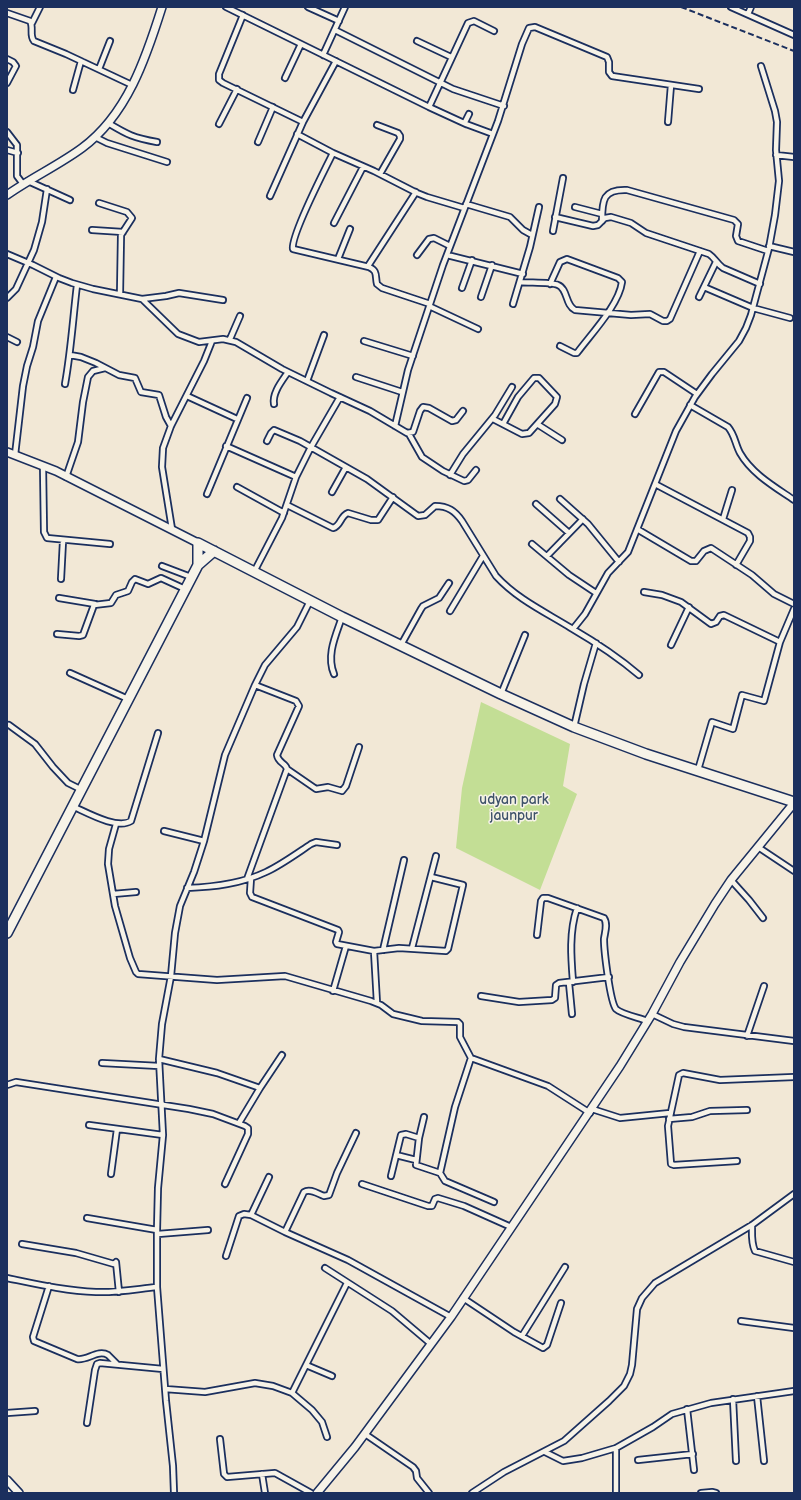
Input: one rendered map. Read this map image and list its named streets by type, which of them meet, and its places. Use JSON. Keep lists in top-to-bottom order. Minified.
{"parks":["udyan park jaunpur"]}
